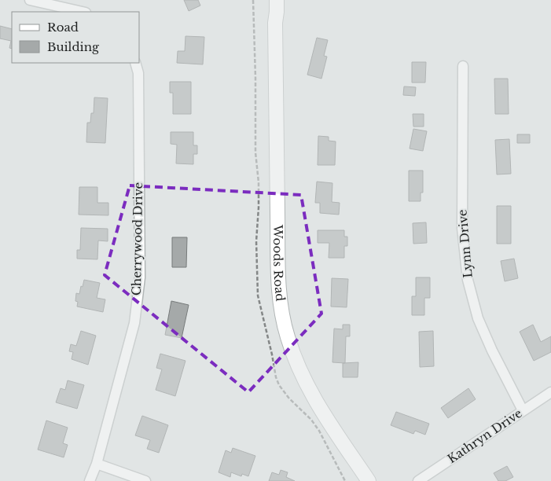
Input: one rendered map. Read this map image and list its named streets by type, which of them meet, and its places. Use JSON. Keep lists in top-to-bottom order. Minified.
{"streets":{"street":["Cherrywood Drive","Lynn Drive","Woods Road","Kathryn Drive"]},"crossings":[["Lynn Drive","Kathryn Drive"]],"legend":["Road","Building"]}
